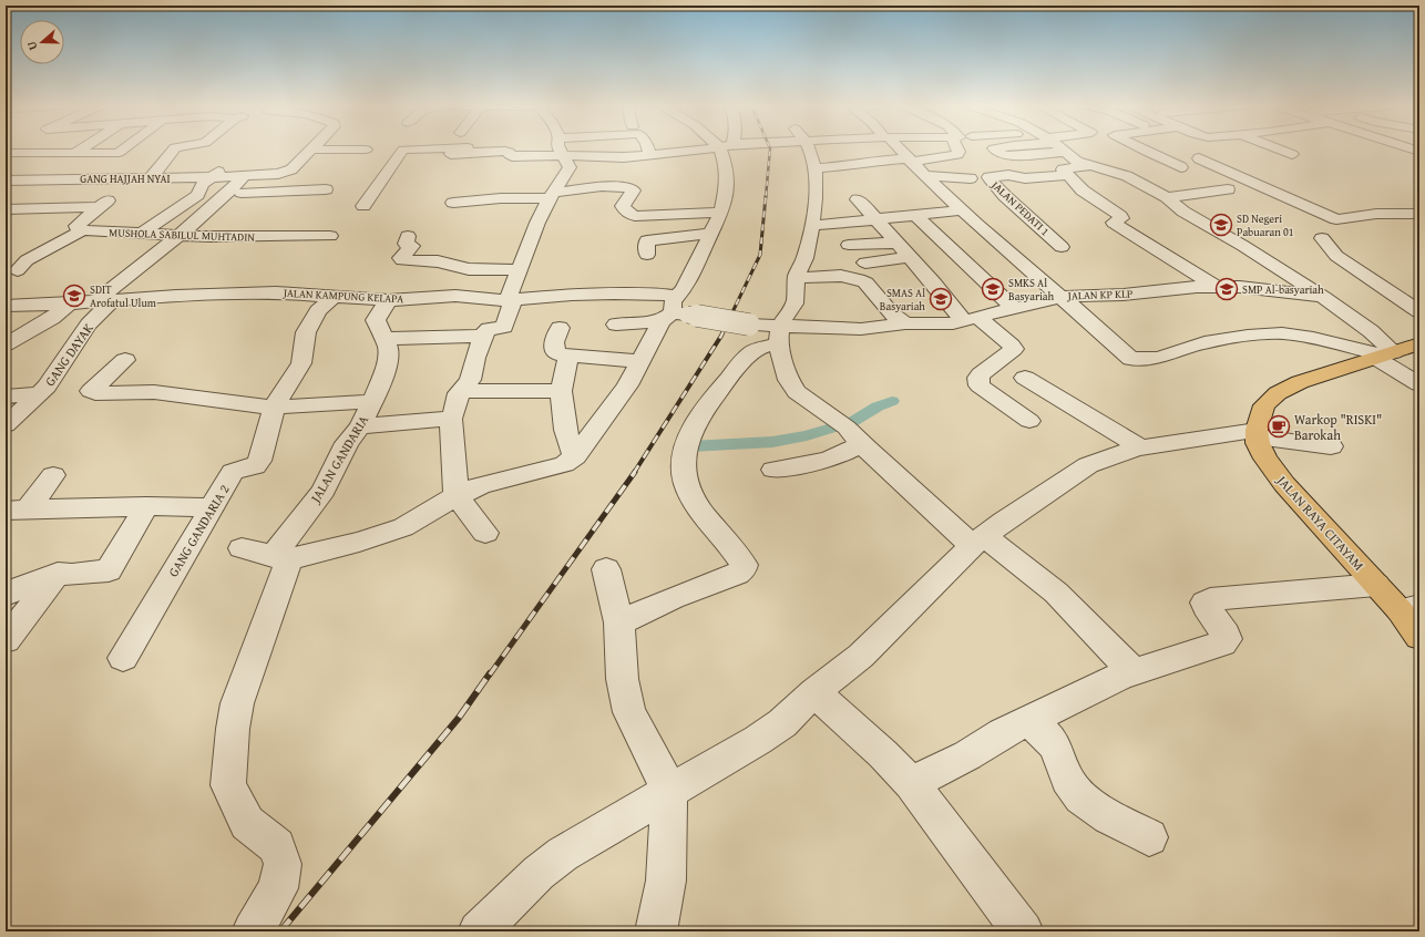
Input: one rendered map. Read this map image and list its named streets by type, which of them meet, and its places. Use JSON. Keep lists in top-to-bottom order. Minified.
{"streets":{"main road":["JALAN RAYA CITAYAM"],"street":["GANG HAJJAH NYAI","JALAN PEDATI 1","MUSHOLA SABILUL MUHTADIN","JALAN KP KLP","JALAN KAMPUNG KELAPA","GANG DAYAK","JALAN GANDARIA","GANG GANDARIA 2"]},"crossings":[["MUSHOLA SABILUL MUHTADIN","GANG DAYAK"],["JALAN KAMPUNG KELAPA","GANG DAYAK"],["JALAN KAMPUNG KELAPA","JALAN GANDARIA"],["JALAN KAMPUNG KELAPA","GANG GANDARIA 2"]],"places":{"school or university":["SD Negeri Pabuaran 01","SMKS Al Basyariah","SMP Al-basyariah","SDIT Arofatul Ulum","SMAS Al Basyariah"],"cafe":["Warkop \"RISKI\" Barokah"]},"north":"left"}
